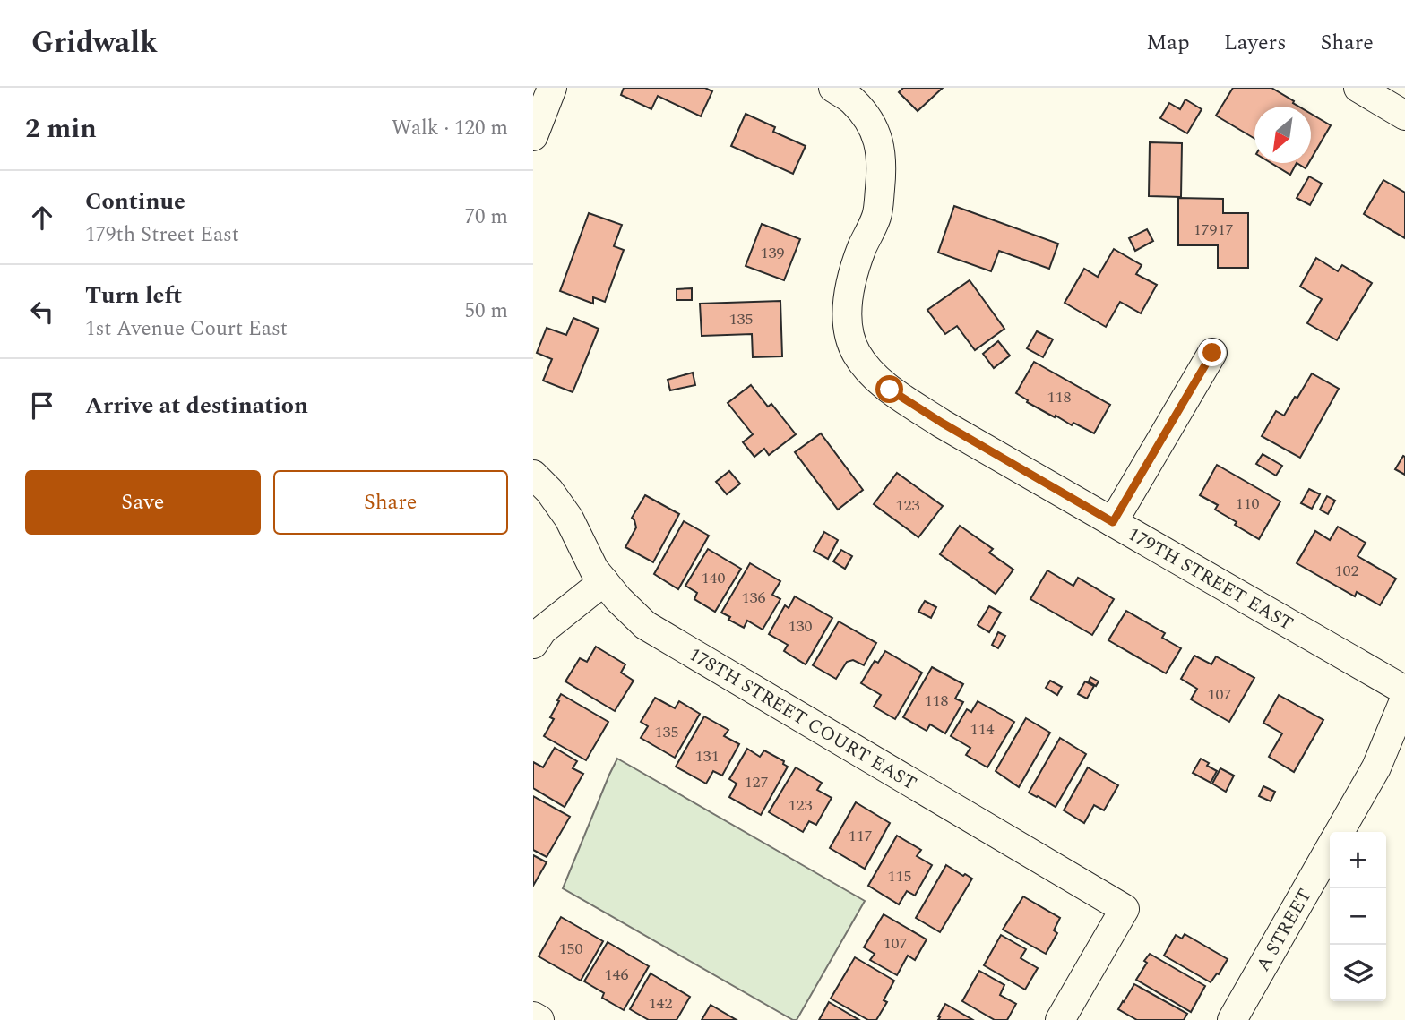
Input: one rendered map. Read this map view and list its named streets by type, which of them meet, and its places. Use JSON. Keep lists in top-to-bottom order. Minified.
{"streets":{"street":["179TH STREET EAST","178TH STREET COURT EAST","A STREET"]},"house_numbers":["17917","139","135","118","110","123","102","140","136","130","107","118","114","135","131","127","123","117","115","107","150","146","142"],"north":"bottom left","page":{"header":"Gridwalk","nav":["Map","Layers","Share"],"heading":["2 min","Walk · 120 m"],"list":[["Continue","179th Street East","70 m"],["Turn left","1st Avenue Court East","50 m"],"Arrive at destination"],"buttons":["Save","Share"],"map_buttons":["+","−"]}}
